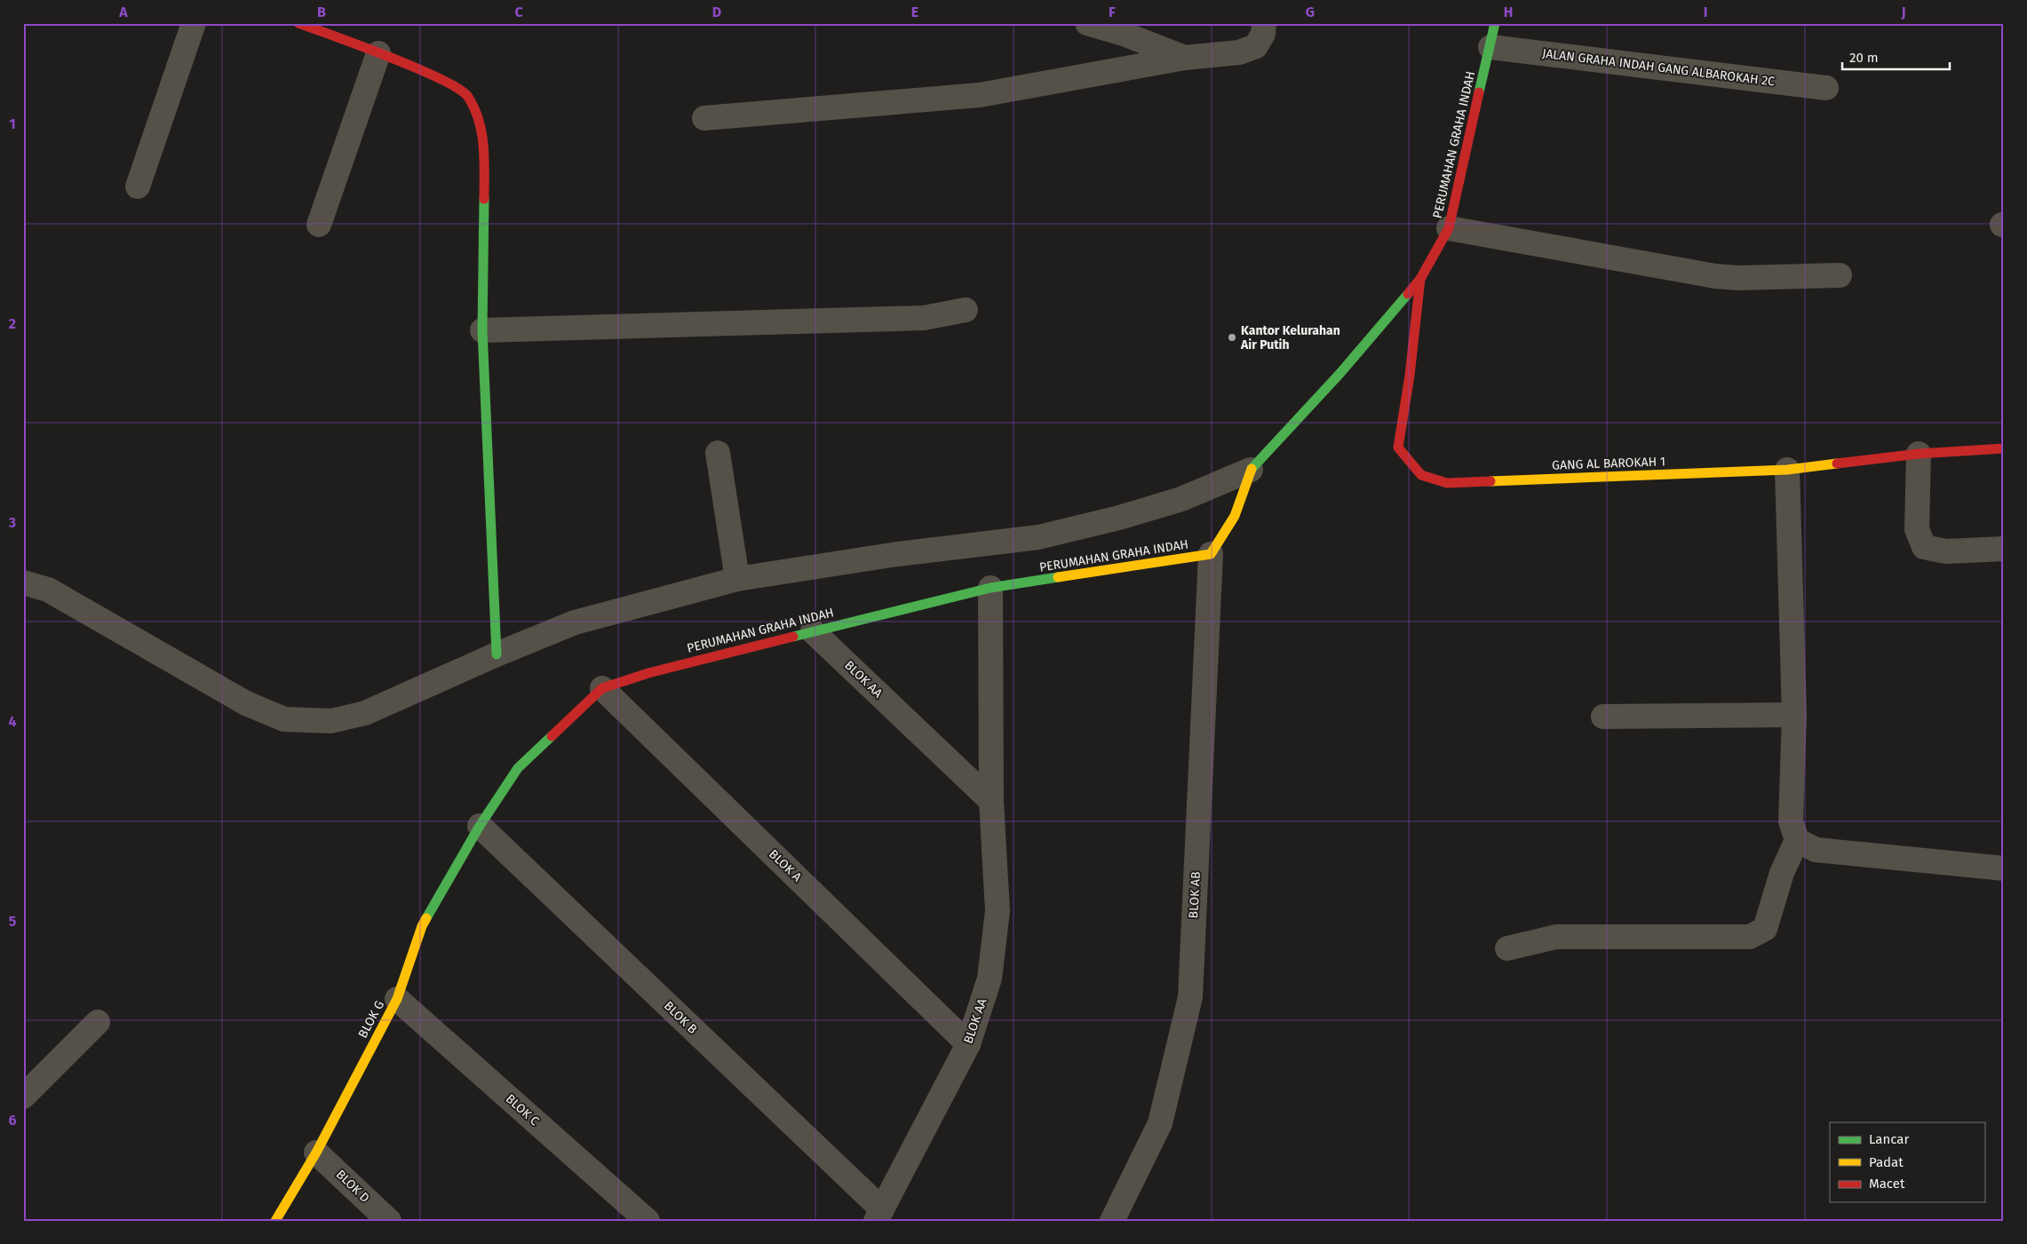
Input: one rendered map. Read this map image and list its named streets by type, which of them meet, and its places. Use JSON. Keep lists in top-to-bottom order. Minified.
{"streets":{"street":["JALAN GRAHA INDAH GANG ALBAROKAH 2C","PERUMAHAN GRAHA INDAH","GANG AL BAROKAH 1","BLOK AA","BLOK A","BLOK AB","BLOK B","BLOK G","BLOK C","BLOK D"]},"crossings":[["JALAN GRAHA INDAH GANG ALBAROKAH 2C","PERUMAHAN GRAHA INDAH"],["PERUMAHAN GRAHA INDAH","GANG AL BAROKAH 1"],["PERUMAHAN GRAHA INDAH","BLOK AA"],["PERUMAHAN GRAHA INDAH","BLOK A"],["PERUMAHAN GRAHA INDAH","BLOK AB"],["PERUMAHAN GRAHA INDAH","BLOK B"],["PERUMAHAN GRAHA INDAH","BLOK G"],["BLOK AA","BLOK A"],["BLOK AA","BLOK B"],["BLOK B","BLOK G"],["BLOK G","BLOK C"],["BLOK G","BLOK D"]],"places":["Kantor Kelurahan Air Putih"],"legend":["Lancar","Padat","Macet"],"scale_bar":"20 m","grid":{"columns":["A","B","C","D","E","F","G","H","I","J"],"rows":["1","2","3","4","5","6"]}}
